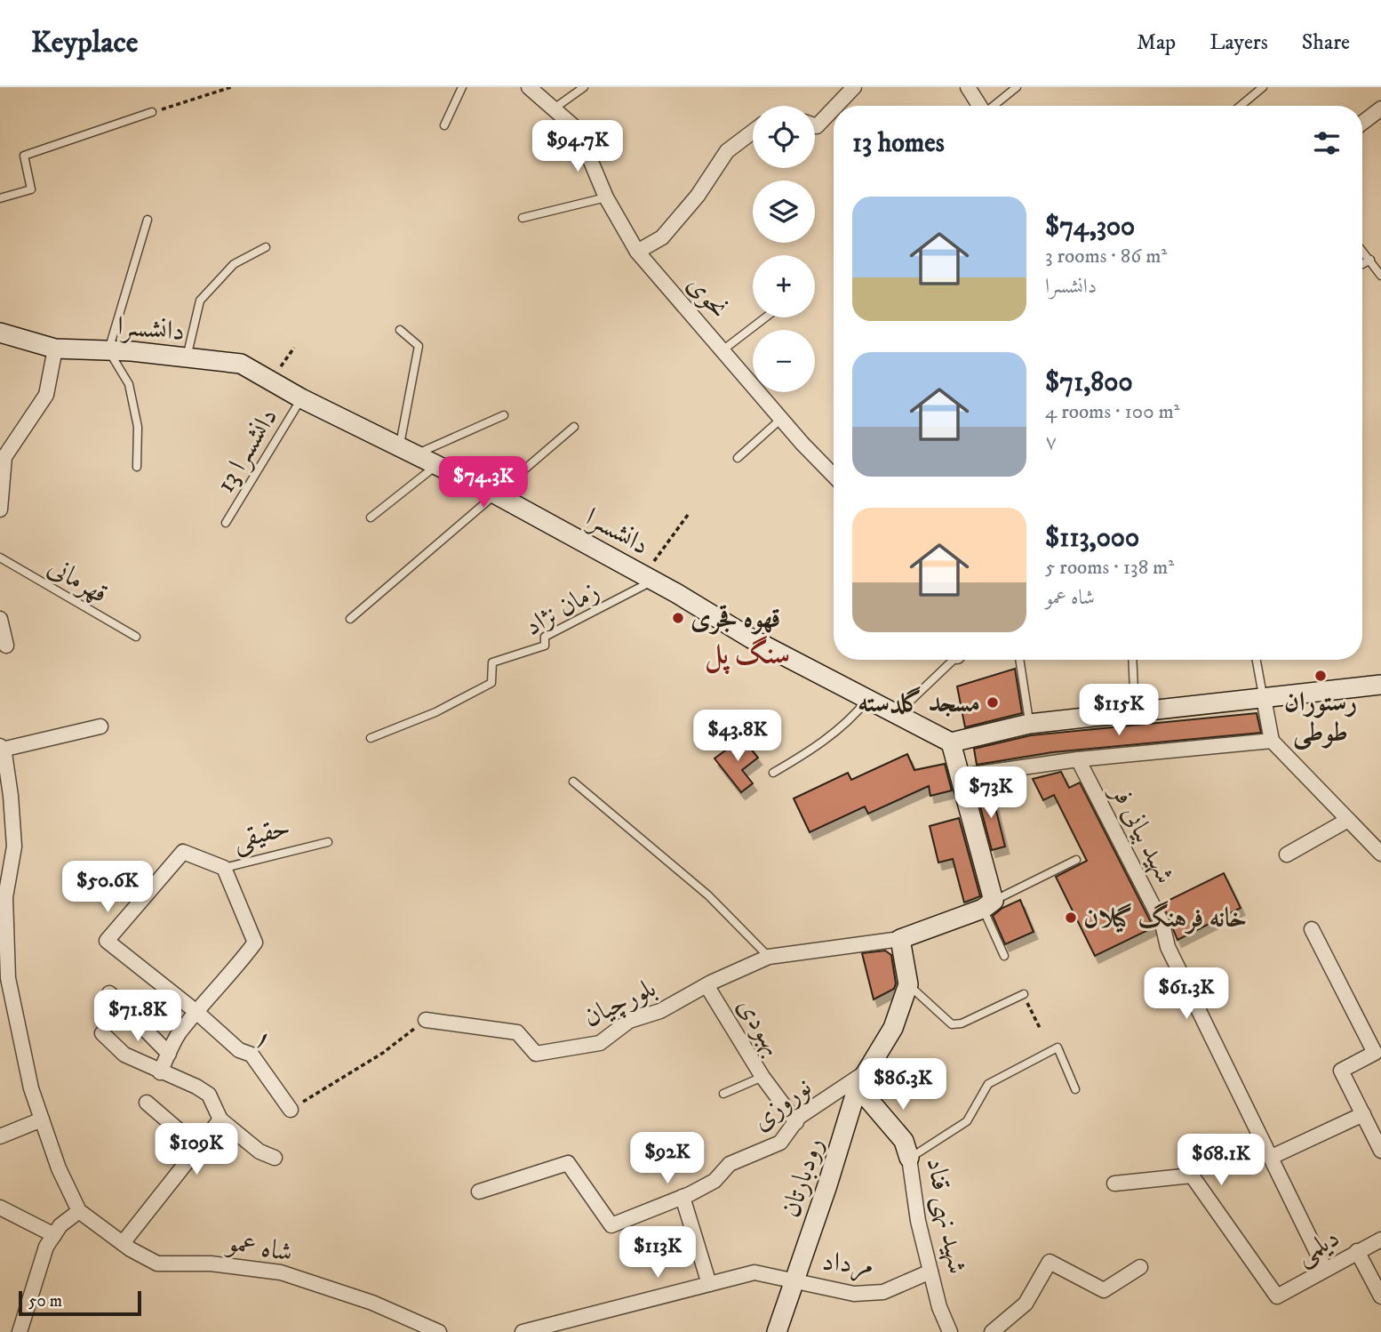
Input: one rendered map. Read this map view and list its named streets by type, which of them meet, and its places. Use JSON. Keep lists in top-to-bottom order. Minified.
{"streets":{"street":["نحوی","دانشسرا","حقیقی","شهید بیانی فر","بلورچیان","بهبودی","۱","نوروزی","رودبارتان","شهید نهی قناد","دیلمی","شاه عمو","مرداد"],"lane":["دانشسرا 13","قهرمانی","زمان نژاد"]},"crossings":[["دانشسرا","دانشسرا 13"],["دانشسرا","زمان نژاد"],["حقیقی","۱"],["شهید بیانی فر","دیلمی"],["بلورچیان","بهبودی"],["بلورچیان","رودبارتان"],["بهبودی","نوروزی"],["نوروزی","رودبارتان"],["نوروزی","شهید نهی قناد"],["رودبارتان","شهید نهی قناد"],["رودبارتان","مرداد"],["شهید نهی قناد","مرداد"]],"districts":["سنگ پل"],"places":["قهوه قجری","رستوران طوطی","مسجد گلدسته","خانه فرهنگ گیلان"],"scale_bar":"50 m","page":{"header":"Keyplace","nav":["Map","Layers","Share"],"map_buttons":["+","−"],"heading":"13 homes","price":["$94.7K","$74.3K","$115K","$43.8K","$73K","$50.6K","$61.3K","$71.8K","$86.3K","$109K","$92K","$68.1K","$113K"],"list":[{"name":"$74,300","note":"3 rooms · 86 m² · دانشسرا"},{"name":"$71,800","note":"4 rooms · 100 m² · ۷"},{"name":"$113,000","note":"5 rooms · 138 m² · شاه عمو"}],"scale":"50 m"}}
